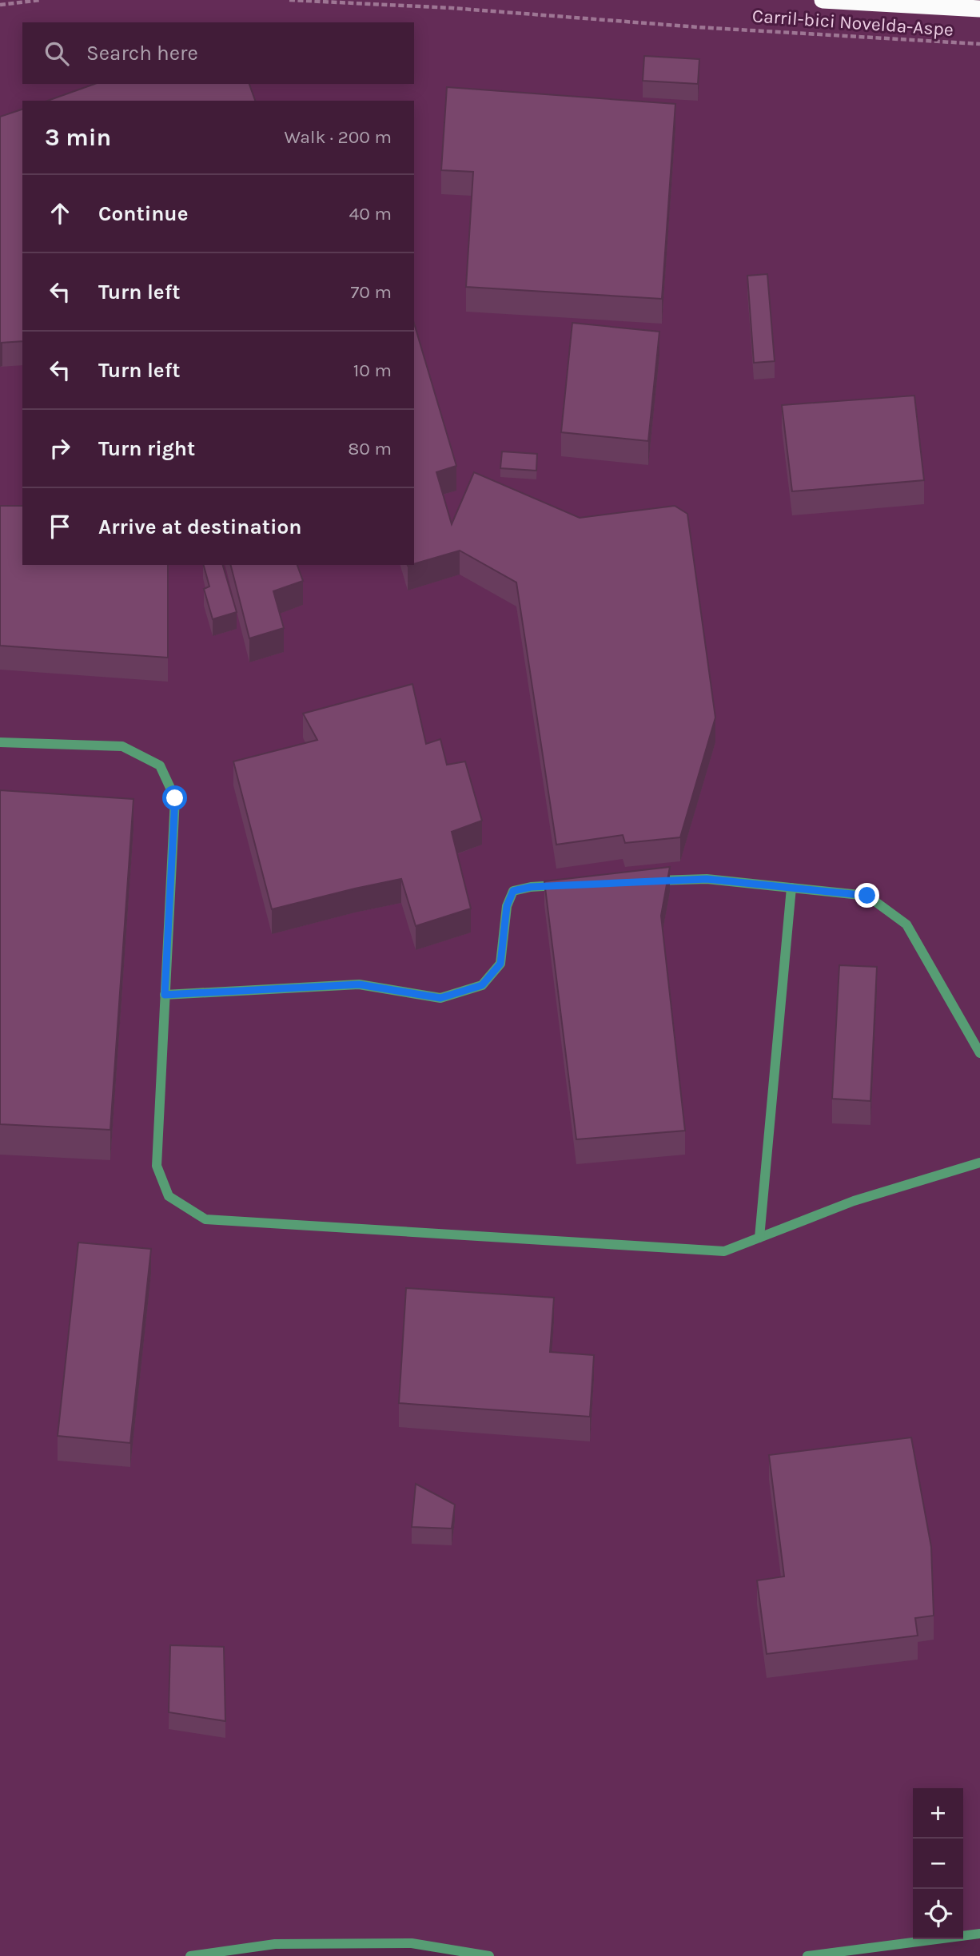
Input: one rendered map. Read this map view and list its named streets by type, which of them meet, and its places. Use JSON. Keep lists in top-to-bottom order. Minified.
{"streets":{"path":["Carril-bici Novelda-Aspe"]},"page":{"search":"Search here","heading":["3 min","Walk · 200 m"],"list":[["Continue","40 m"],["Turn left","70 m"],["Turn left","10 m"],["Turn right","80 m"],"Arrive at destination"],"map_buttons":["+","−"]}}
